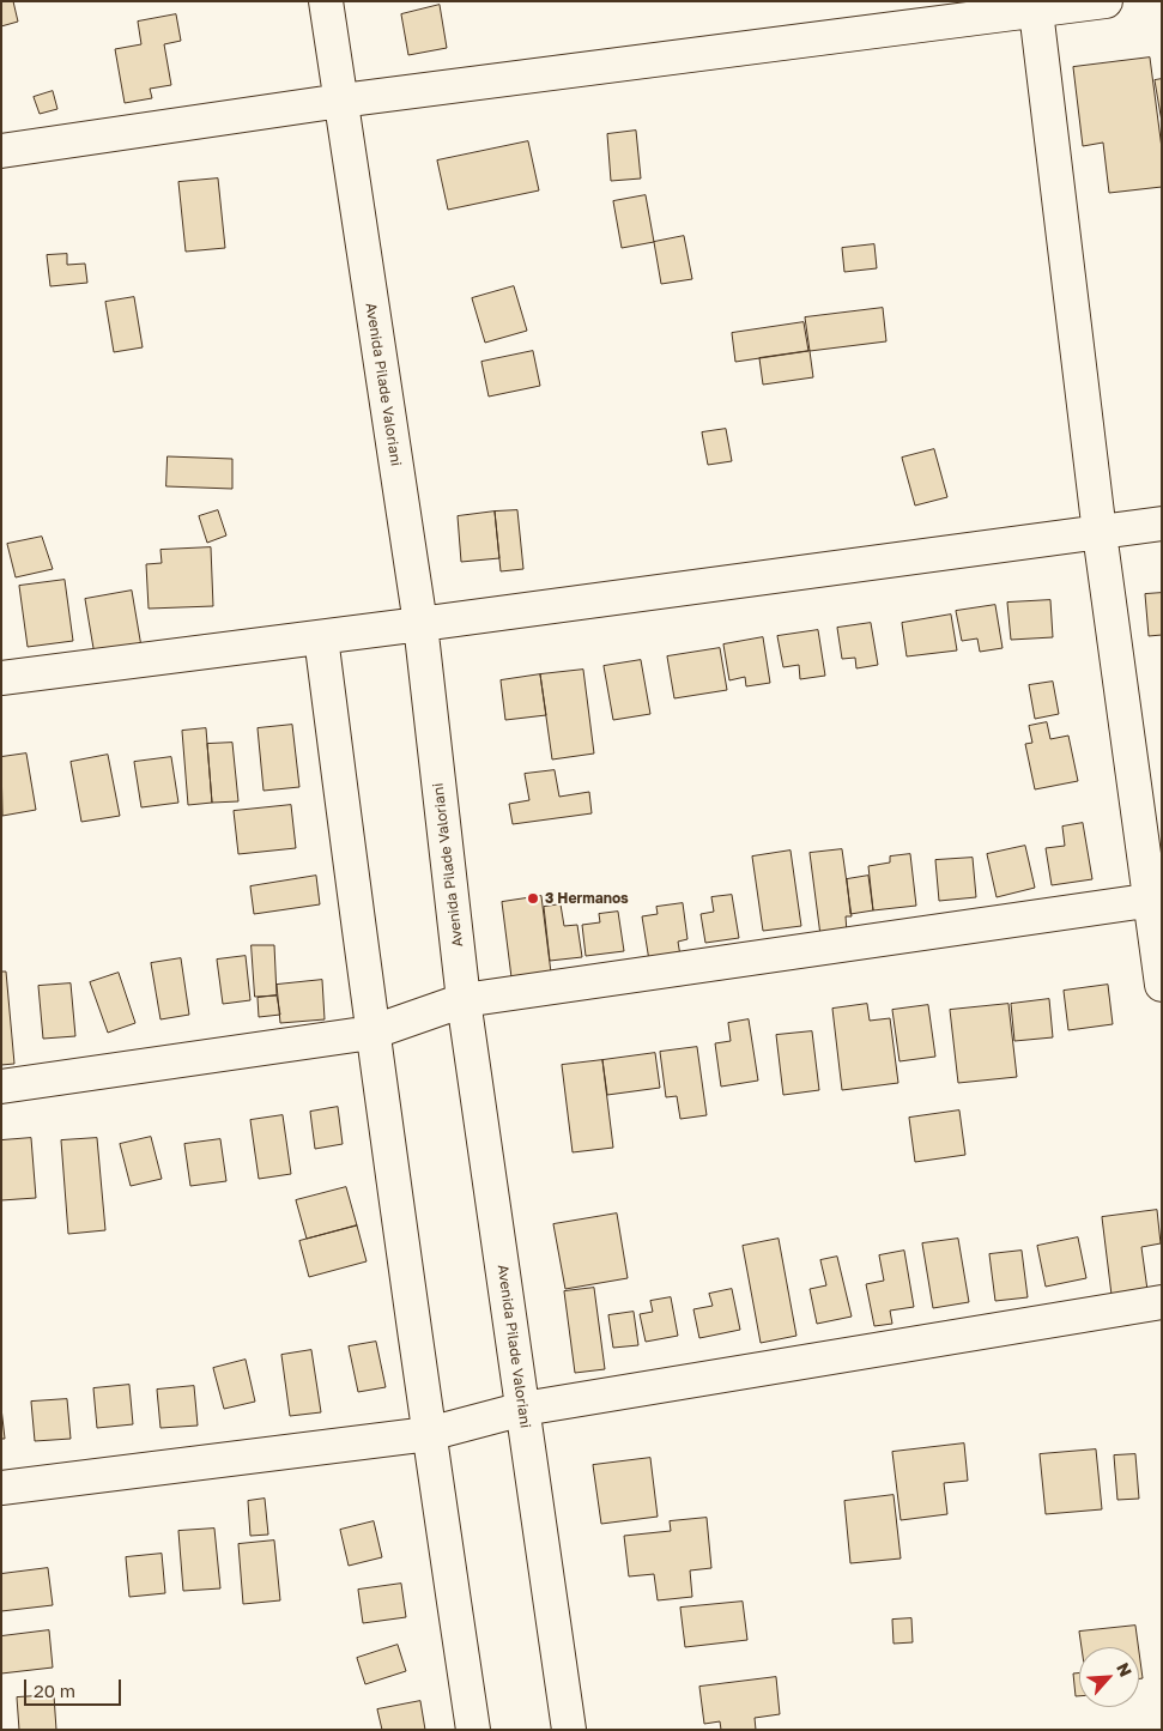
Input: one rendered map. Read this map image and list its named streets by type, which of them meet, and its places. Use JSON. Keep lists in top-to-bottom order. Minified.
{"streets":{"street":["Avenida Pilade Valoriani"]},"places":["3 Hermanos"],"scale_bar":"20 m","north":"top right"}
